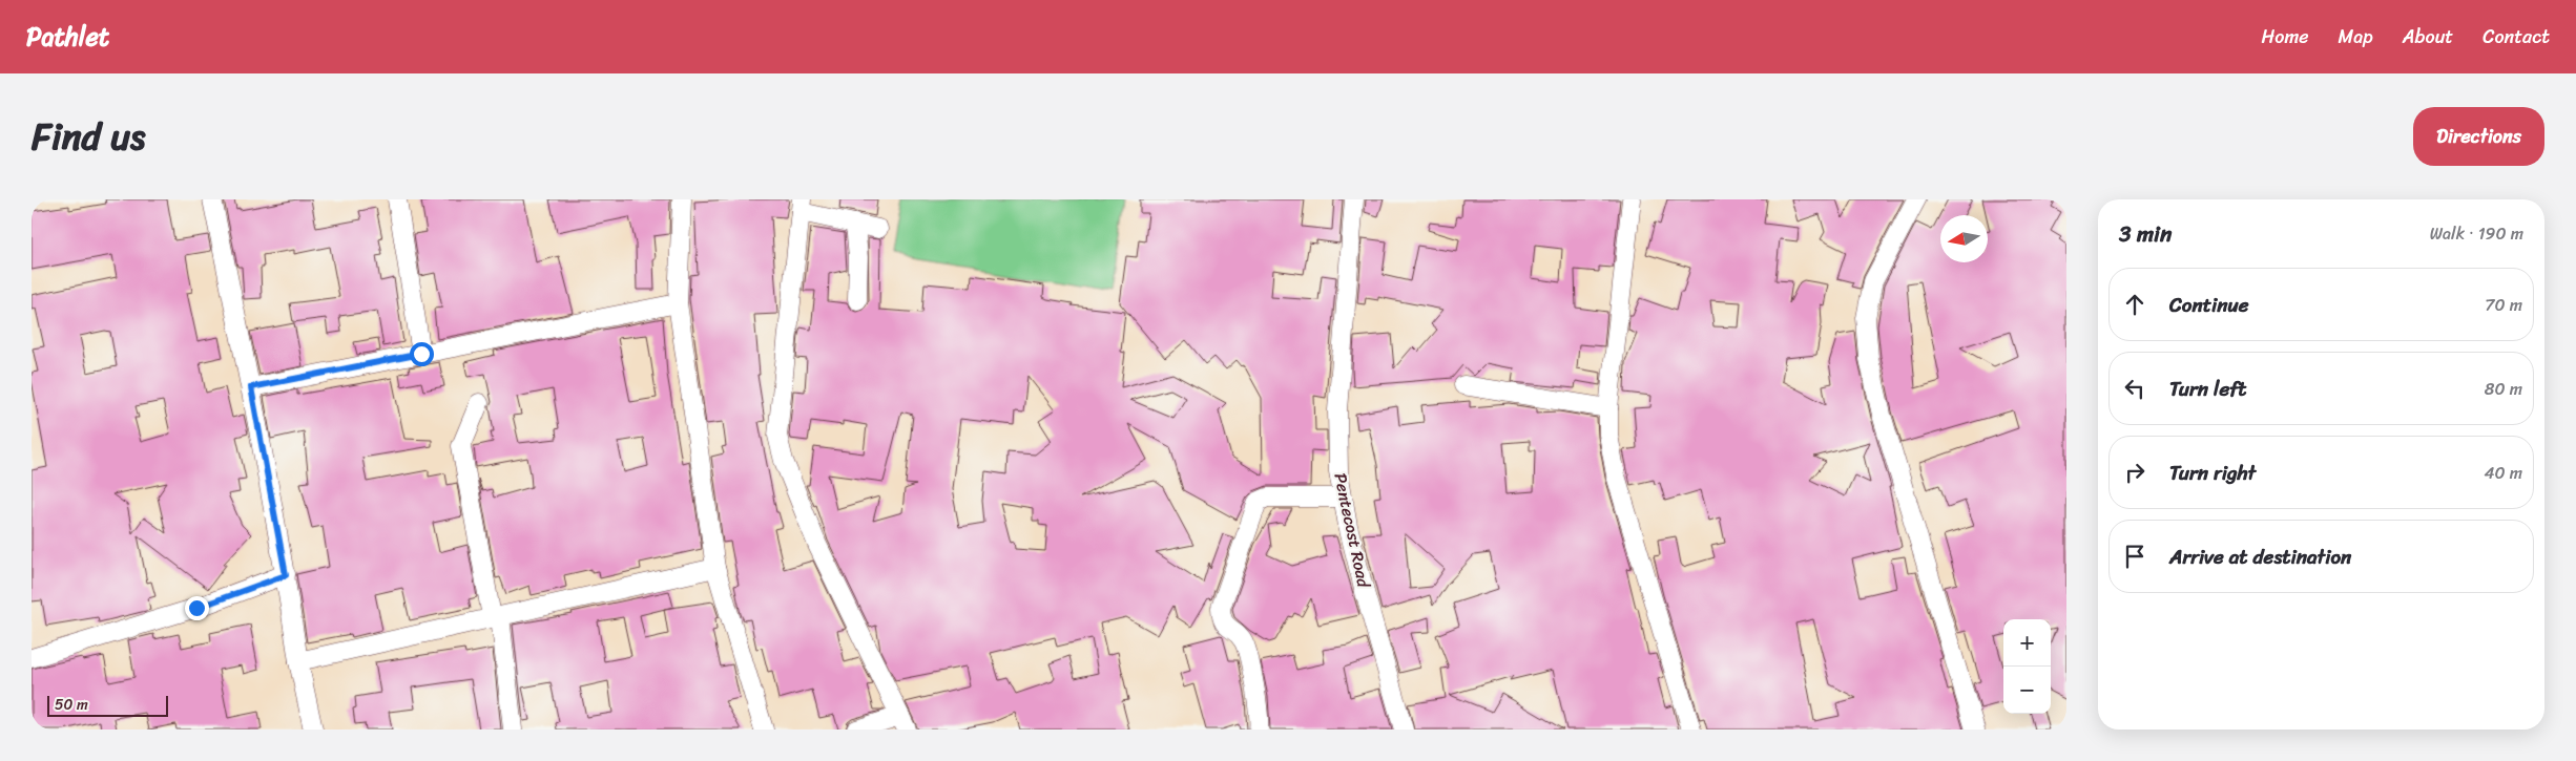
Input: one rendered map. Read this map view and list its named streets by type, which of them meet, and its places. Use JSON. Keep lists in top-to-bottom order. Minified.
{"streets":{"street":["Pentecost Road"]},"scale_bar":"50 m","north":"left","page":{"header":"Pathlet","nav":["Home","Map","About","Contact"],"title":"Find us","buttons":"Directions","heading":["3 min","Walk · 190 m"],"list":[["Continue","70 m"],["Turn left","80 m"],["Turn right","40 m"],"Arrive at destination"],"map_buttons":["+","−"],"scale":"50 m"}}
